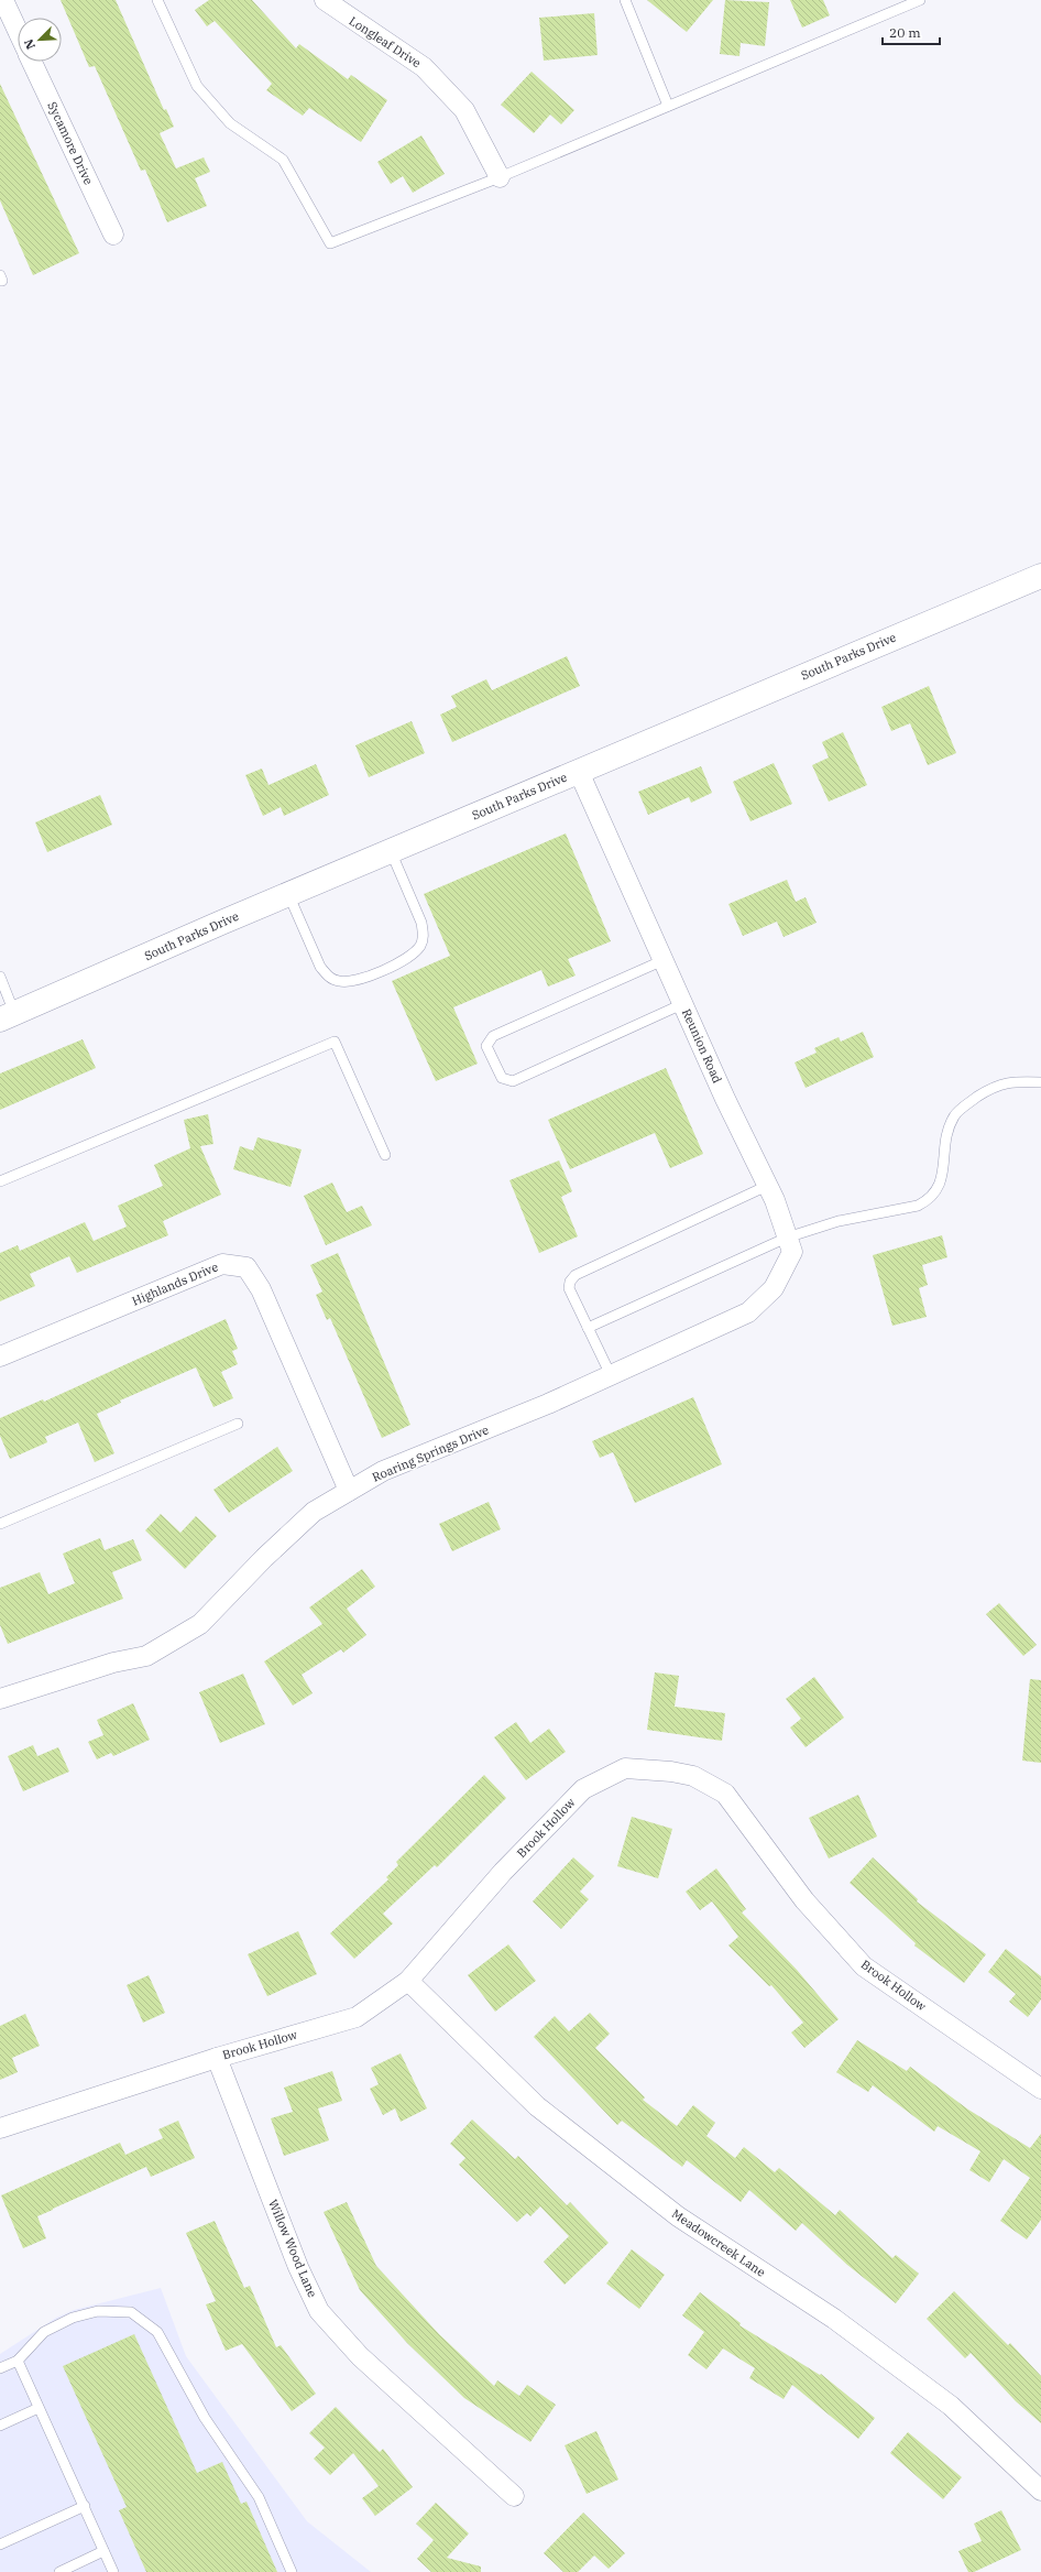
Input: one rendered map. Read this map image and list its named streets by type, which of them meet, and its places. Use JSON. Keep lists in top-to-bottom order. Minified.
{"streets":{"street":["Longleaf Drive","Sycamore Drive","South Parks Drive","Reunion Road","Highlands Drive","Roaring Springs Drive","Brook Hollow","Meadowcreek Lane","Willow Wood Lane"]},"crossings":[["South Parks Drive","Reunion Road"],["Reunion Road","Roaring Springs Drive"],["Highlands Drive","Roaring Springs Drive"],["Brook Hollow","Meadowcreek Lane"],["Brook Hollow","Willow Wood Lane"]],"scale_bar":"20 m","north":"bottom left"}
